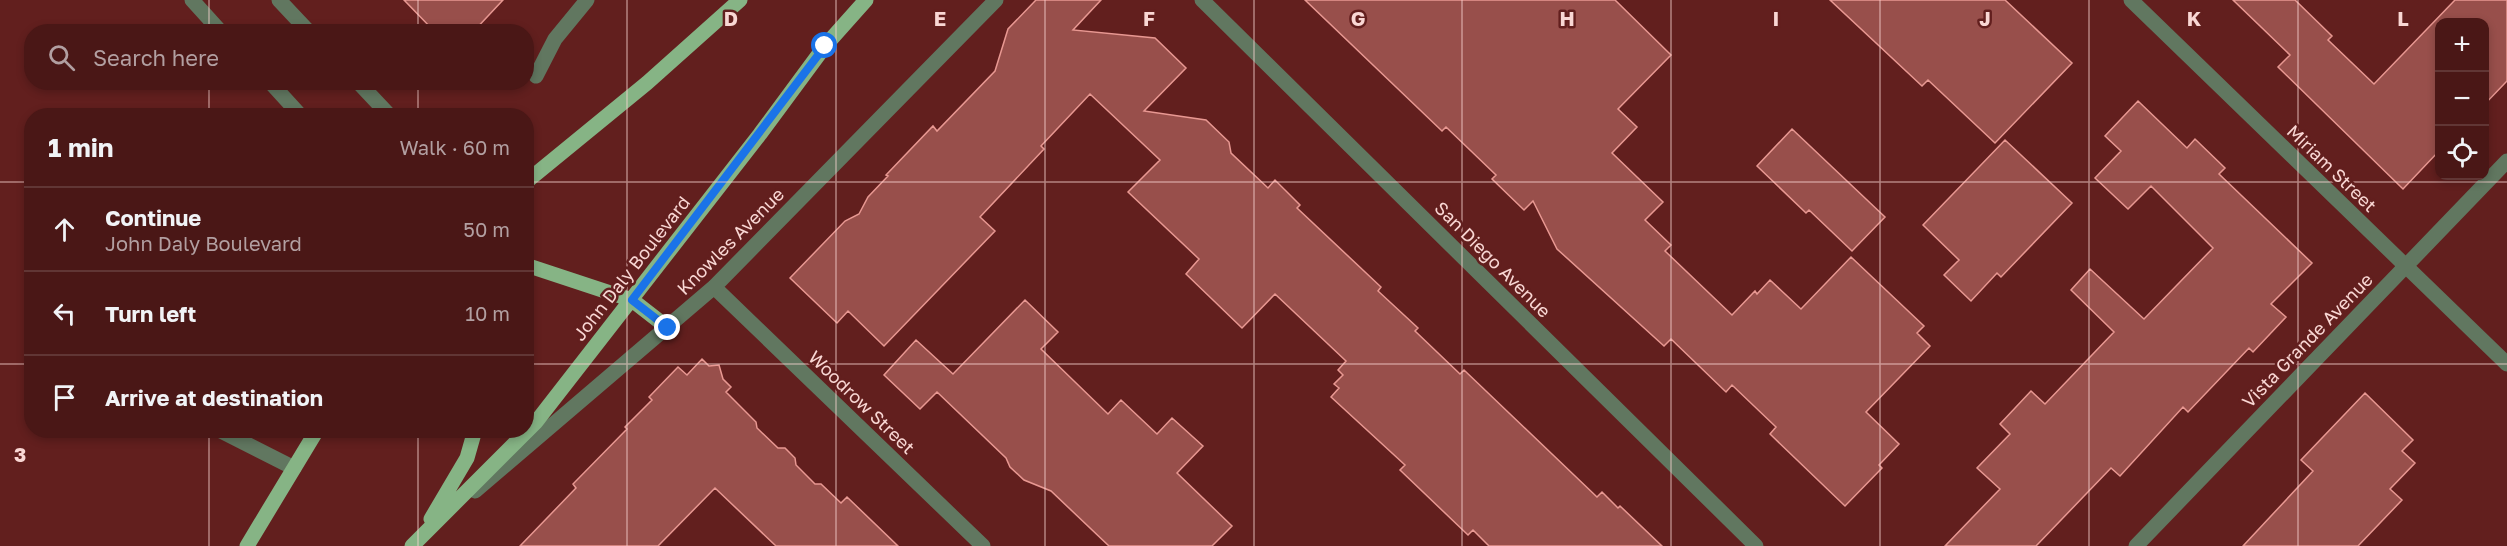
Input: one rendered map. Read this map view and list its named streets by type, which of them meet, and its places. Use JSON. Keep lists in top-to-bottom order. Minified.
{"streets":{"main road":["John Daly Boulevard"],"street":["Miriam Street","Knowles Avenue","San Diego Avenue","Vista Grande Avenue","Woodrow Street"]},"crossings":[["Miriam Street","Vista Grande Avenue"],["Knowles Avenue","John Daly Boulevard"],["Knowles Avenue","Woodrow Street"]],"page":{"map_buttons":["+","−"],"search":"Search here","heading":["1 min","Walk · 60 m"],"list":[["Continue","John Daly Boulevard","50 m"],["Turn left","10 m"],"Arrive at destination"]},"grid":{"columns":["D","E","F","G","H","I","J","K","L"],"rows":["3"]}}
